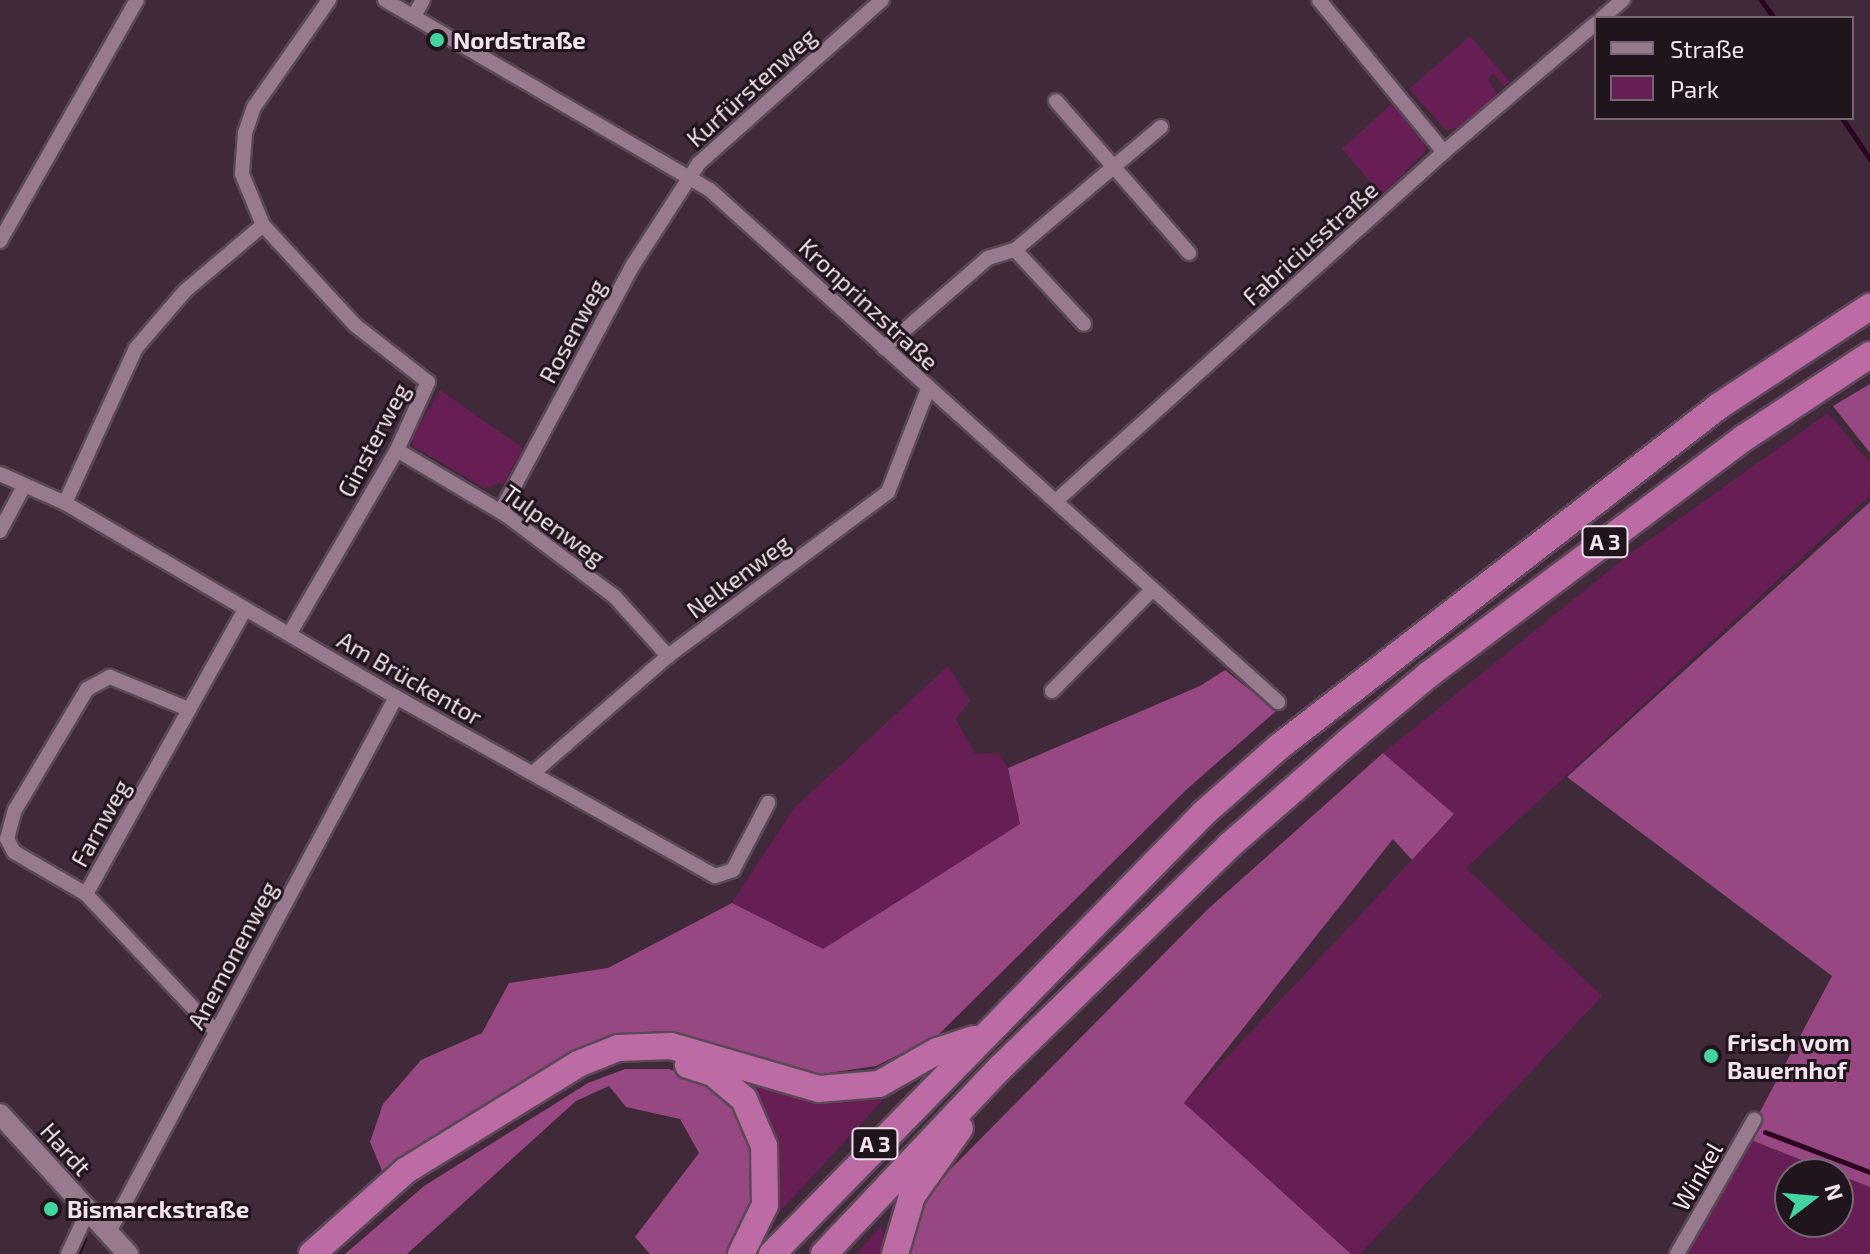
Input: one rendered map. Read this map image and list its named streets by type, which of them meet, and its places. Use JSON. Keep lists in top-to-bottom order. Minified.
{"streets":{"highway":["A 3"],"main road":["Hardt"],"street":["Kurfürstenweg","Fabriciusstraße","Kronprinzstraße","Rosenweg","Ginsterweg","Tulpenweg","Nelkenweg","Am Brückentor","Farnweg","Anemonenweg","Winkel"]},"crossings":[["Kurfürstenweg","Kronprinzstraße"],["Kurfürstenweg","Rosenweg"],["Fabriciusstraße","Kronprinzstraße"],["Kronprinzstraße","Rosenweg"],["Kronprinzstraße","Nelkenweg"],["Rosenweg","Tulpenweg"],["Ginsterweg","Tulpenweg"],["Ginsterweg","Am Brückentor"],["Tulpenweg","Nelkenweg"],["Nelkenweg","Am Brückentor"],["Am Brückentor","Farnweg"],["Am Brückentor","Anemonenweg"],["Farnweg","Anemonenweg"],["Anemonenweg","Hardt"]],"places":["Nordstraße","Frisch vom Bauernhof","Bismarckstraße"],"legend":["Straße","Park"],"north":"right"}
